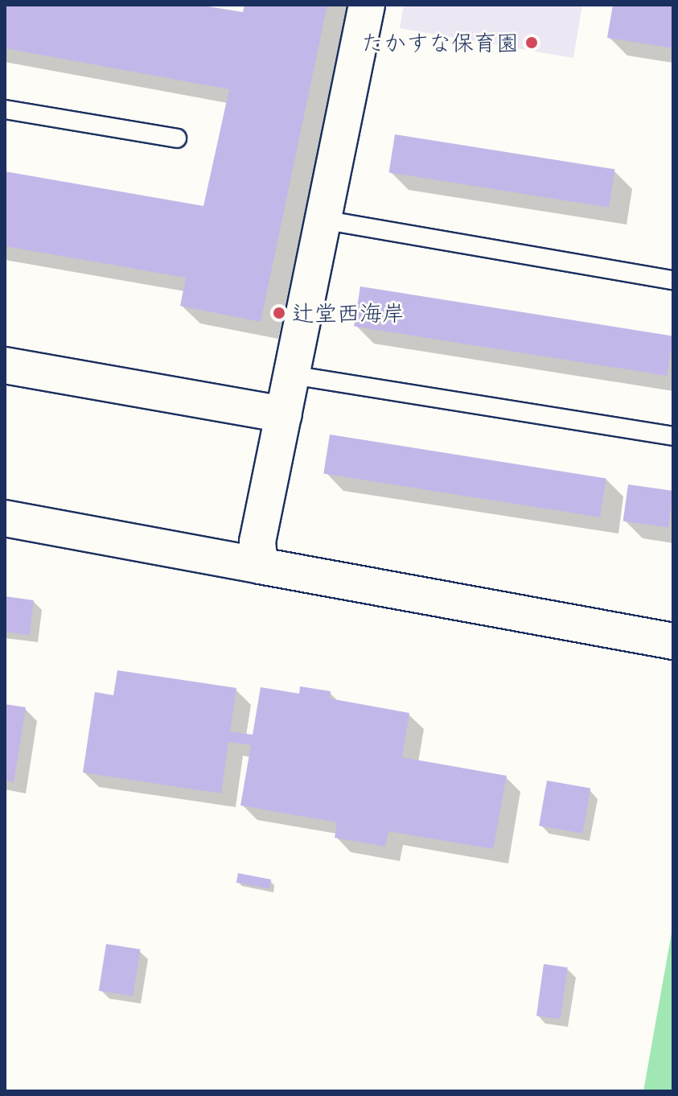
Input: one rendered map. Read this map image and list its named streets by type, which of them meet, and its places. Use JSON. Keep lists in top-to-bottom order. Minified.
{"places":["たかすな保育園","辻堂西海岸"]}
